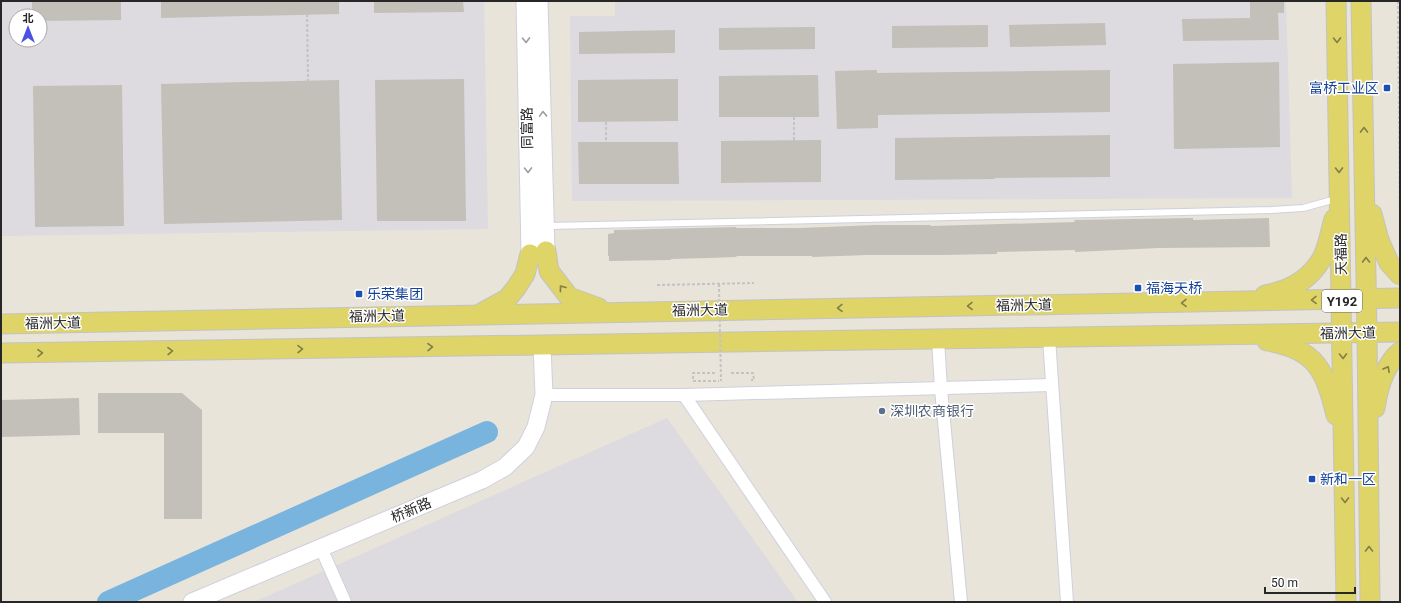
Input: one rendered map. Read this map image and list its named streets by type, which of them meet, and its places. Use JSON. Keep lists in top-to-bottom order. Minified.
{"streets":{"main road":["天福路","Y192","福洲大道"],"street":["同富路","桥新路"]},"crossings":[["天福路","福洲大道"],["福洲大道","桥新路"]],"places":{"transit":["富桥工业区","福海天桥","乐荣集团","新和一区"],"other":["深圳农商银行"]},"scale_bar":"50 m","north":"top"}
